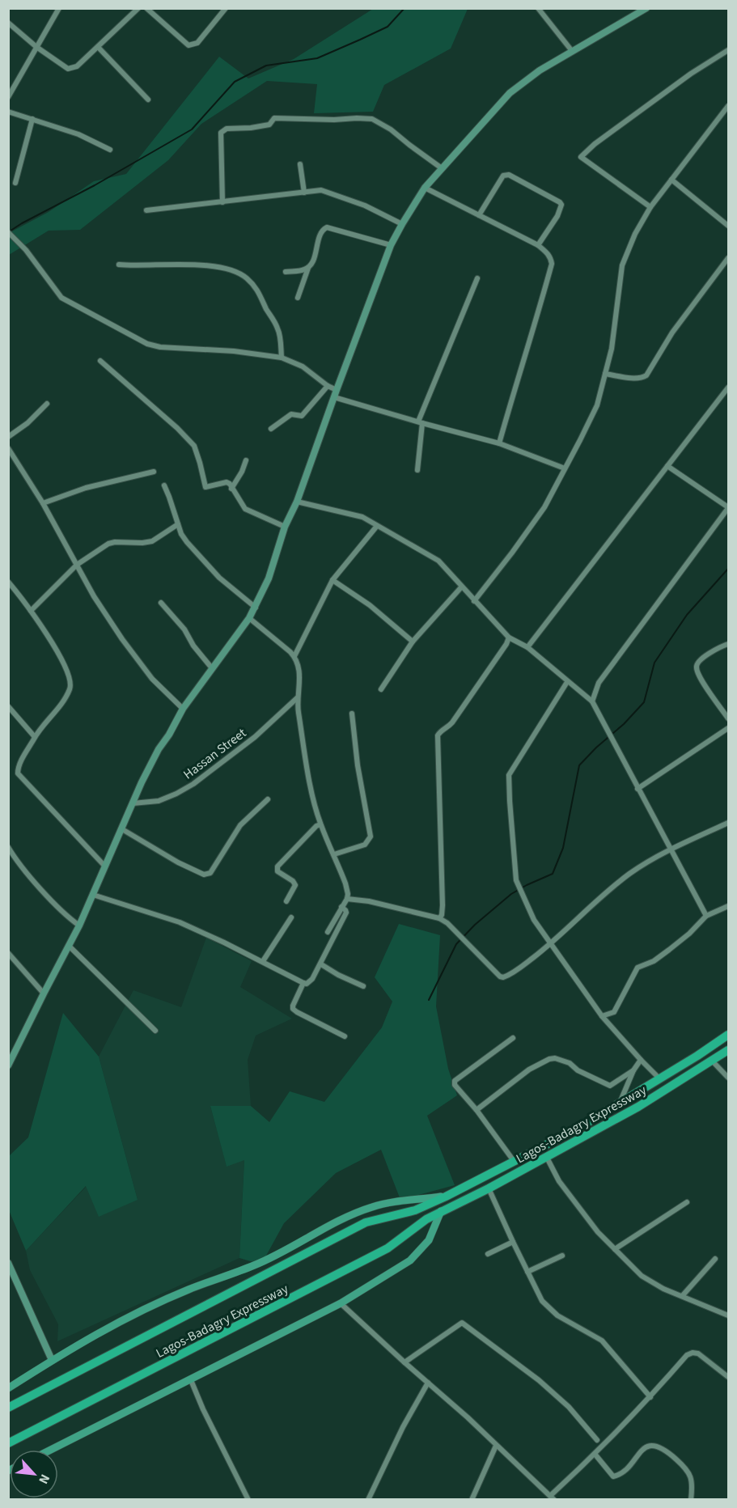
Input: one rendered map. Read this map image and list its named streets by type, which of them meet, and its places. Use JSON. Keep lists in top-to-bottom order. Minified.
{"streets":{"highway":["Lagos-Badagry Expressway"],"street":["Hassan Street"]},"north":"bottom right"}
